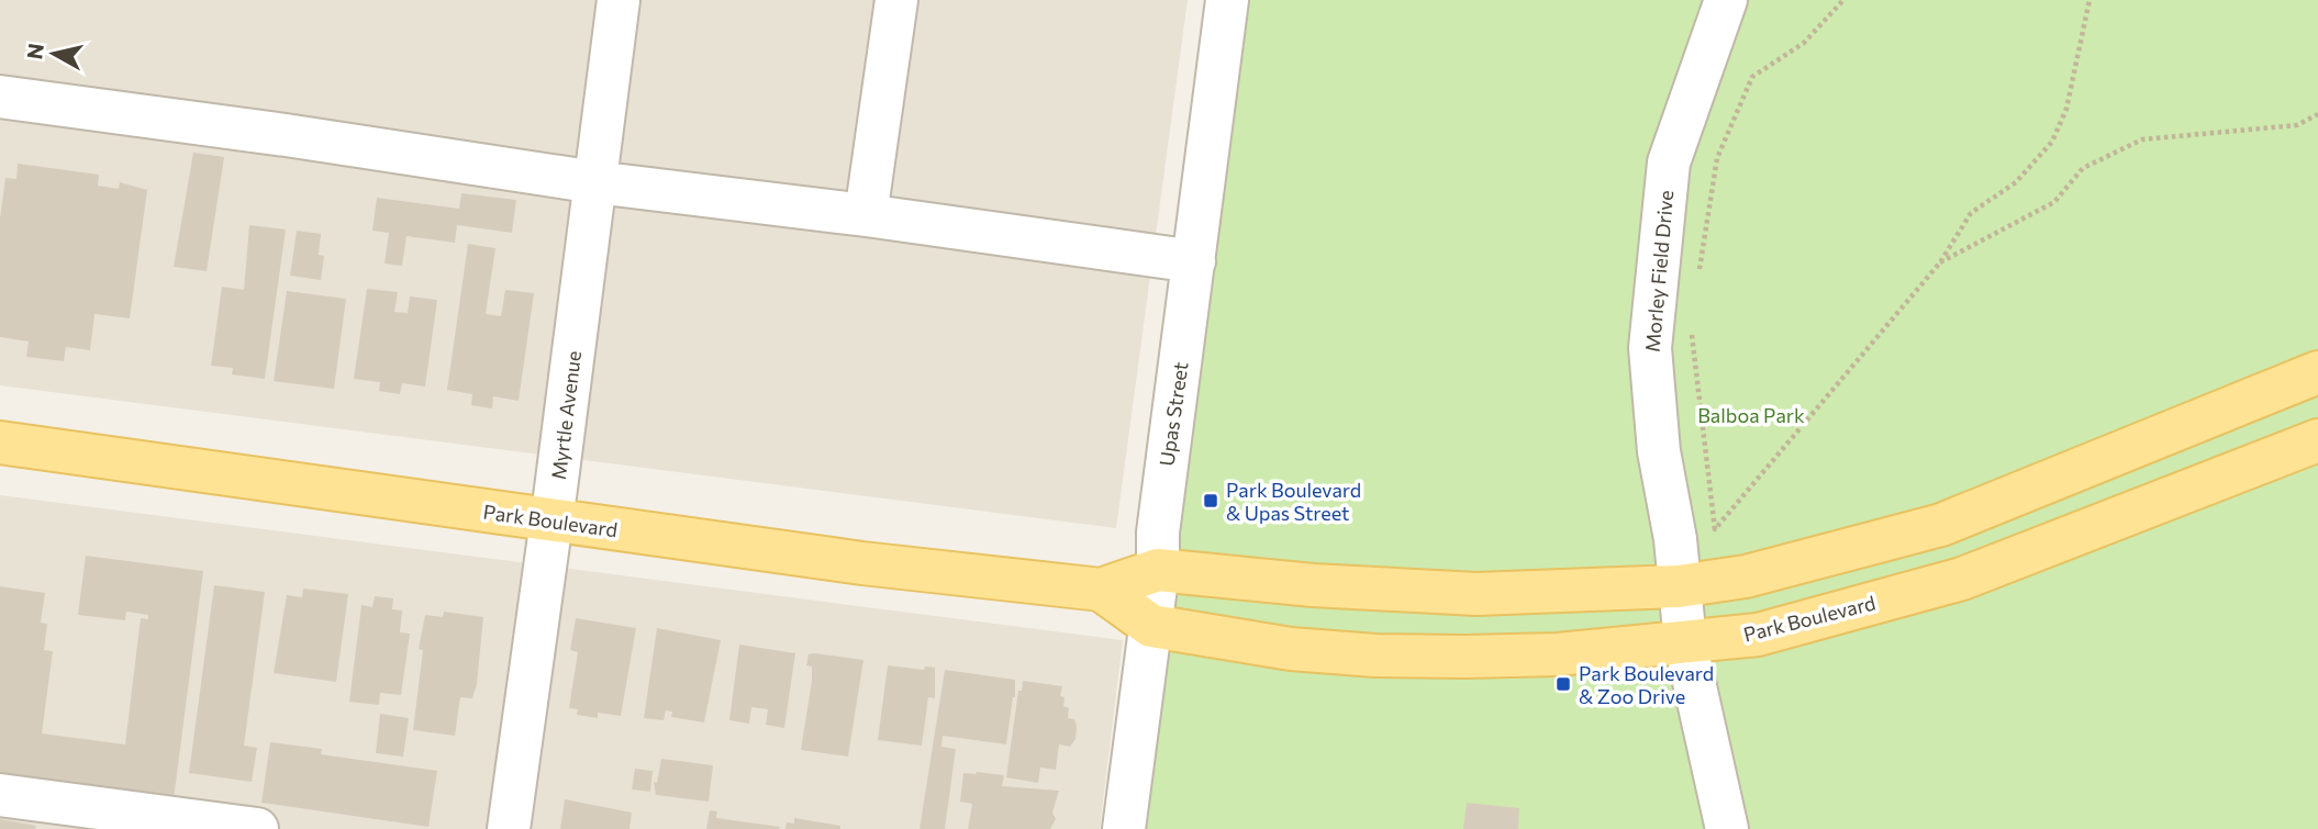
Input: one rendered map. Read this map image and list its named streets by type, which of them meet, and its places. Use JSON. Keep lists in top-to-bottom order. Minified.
{"streets":{"main road":["Park Boulevard"],"street":["Morley Field Drive","Upas Street","Myrtle Avenue"]},"crossings":[["Morley Field Drive","Park Boulevard"],["Upas Street","Park Boulevard"],["Myrtle Avenue","Park Boulevard"]],"parks":["Balboa Park"],"places":{"transit":["Park Boulevard & Upas Street","Park Boulevard & Zoo Drive"]},"north":"left"}
